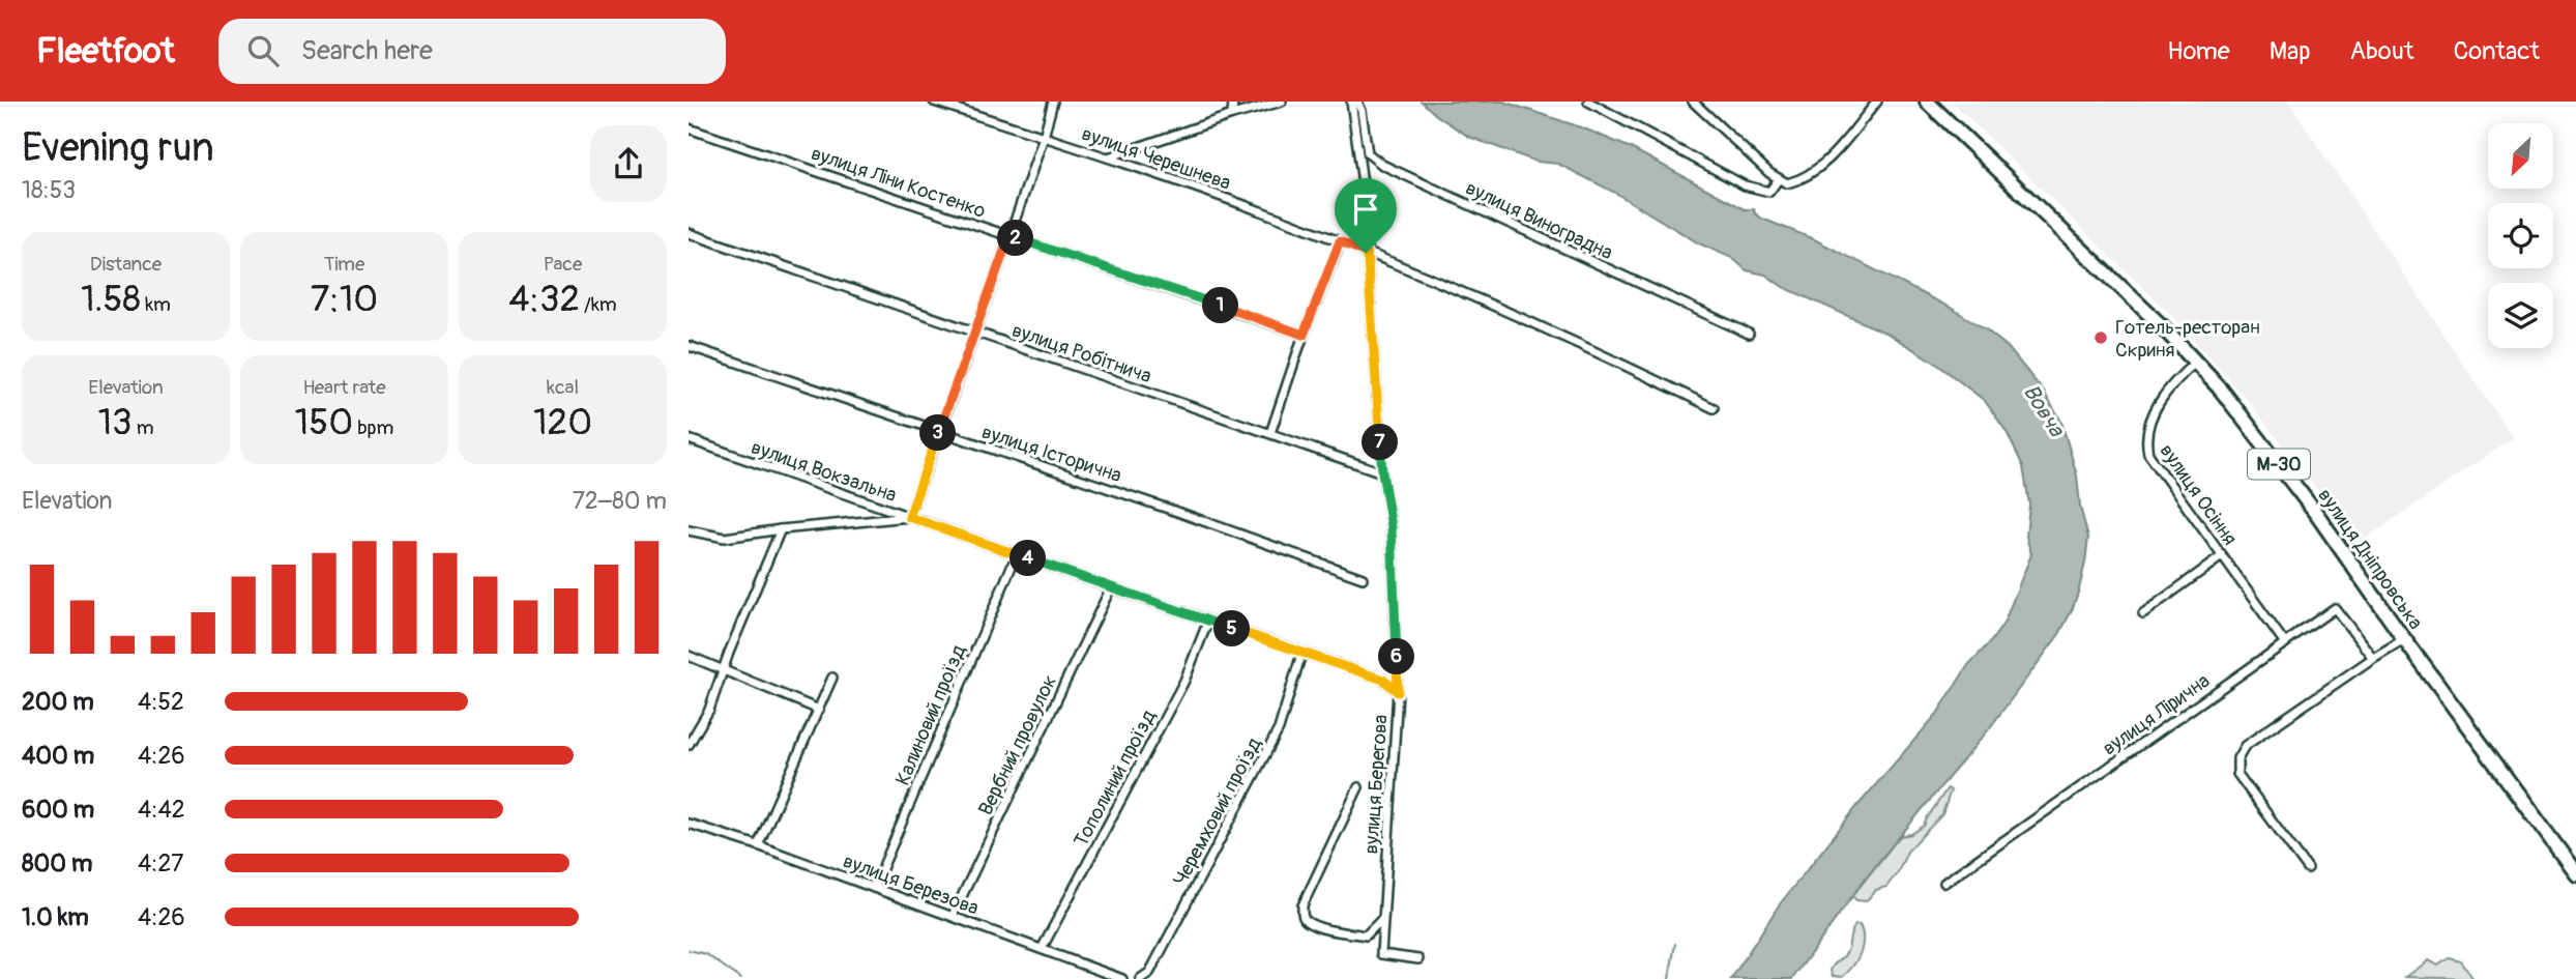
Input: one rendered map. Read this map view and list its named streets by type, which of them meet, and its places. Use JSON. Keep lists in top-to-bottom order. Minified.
{"streets":{"highway":["М-30","вулиця Дніпровська"],"street":["вулиця Черешнева","вулиця Ліни Костенко","вулиця Виноградна","вулиця Робітнича","вулиця Історична","вулиця Вокзальна","вулиця Осіння","вулиця Лірична","Калиновий проїзд","Вербний провулок","Тополиний проїзд","вулиця Берегова","Черемховий проїзд","вулиця Березова"]},"crossings":[["вулиця Черешнева","вулиця Берегова"],["вулиця Робітнича","вулиця Берегова"],["вулиця Вокзальна","Калиновий проїзд"],["вулиця Вокзальна","Вербний провулок"],["вулиця Вокзальна","Тополиний проїзд"],["вулиця Вокзальна","вулиця Берегова"],["вулиця Вокзальна","Черемховий проїзд"],["вулиця Осіння","вулиця Дніпровська"],["вулиця Осіння","вулиця Лірична"],["Калиновий проїзд","вулиця Березова"],["Вербний провулок","вулиця Березова"],["Тополиний проїзд","вулиця Березова"]],"water":["Вовча"],"places":["Готель-ресторан Скриня"],"north":"bottom left","page":{"header":"Fleetfoot","search":"Search here","nav":["Home","Map","About","Contact"],"heading":["Evening run","18:53"],"pins":["2","1","3","7","4","5","6"],"stats":[["Distance","1.58 km"],["Time","7:10"],["Pace","4:32 /km"],["Elevation","13 m"],["Heart rate","150 bpm"],["kcal","120"]],"chart":["Elevation","72–80 m"],"list":[{"name":"200 m","note":"4:52"},{"name":"400 m","note":"4:26"},{"name":"600 m","note":"4:42"},{"name":"800 m","note":"4:27"},{"name":"1.0 km","note":"4:26"}]}}
